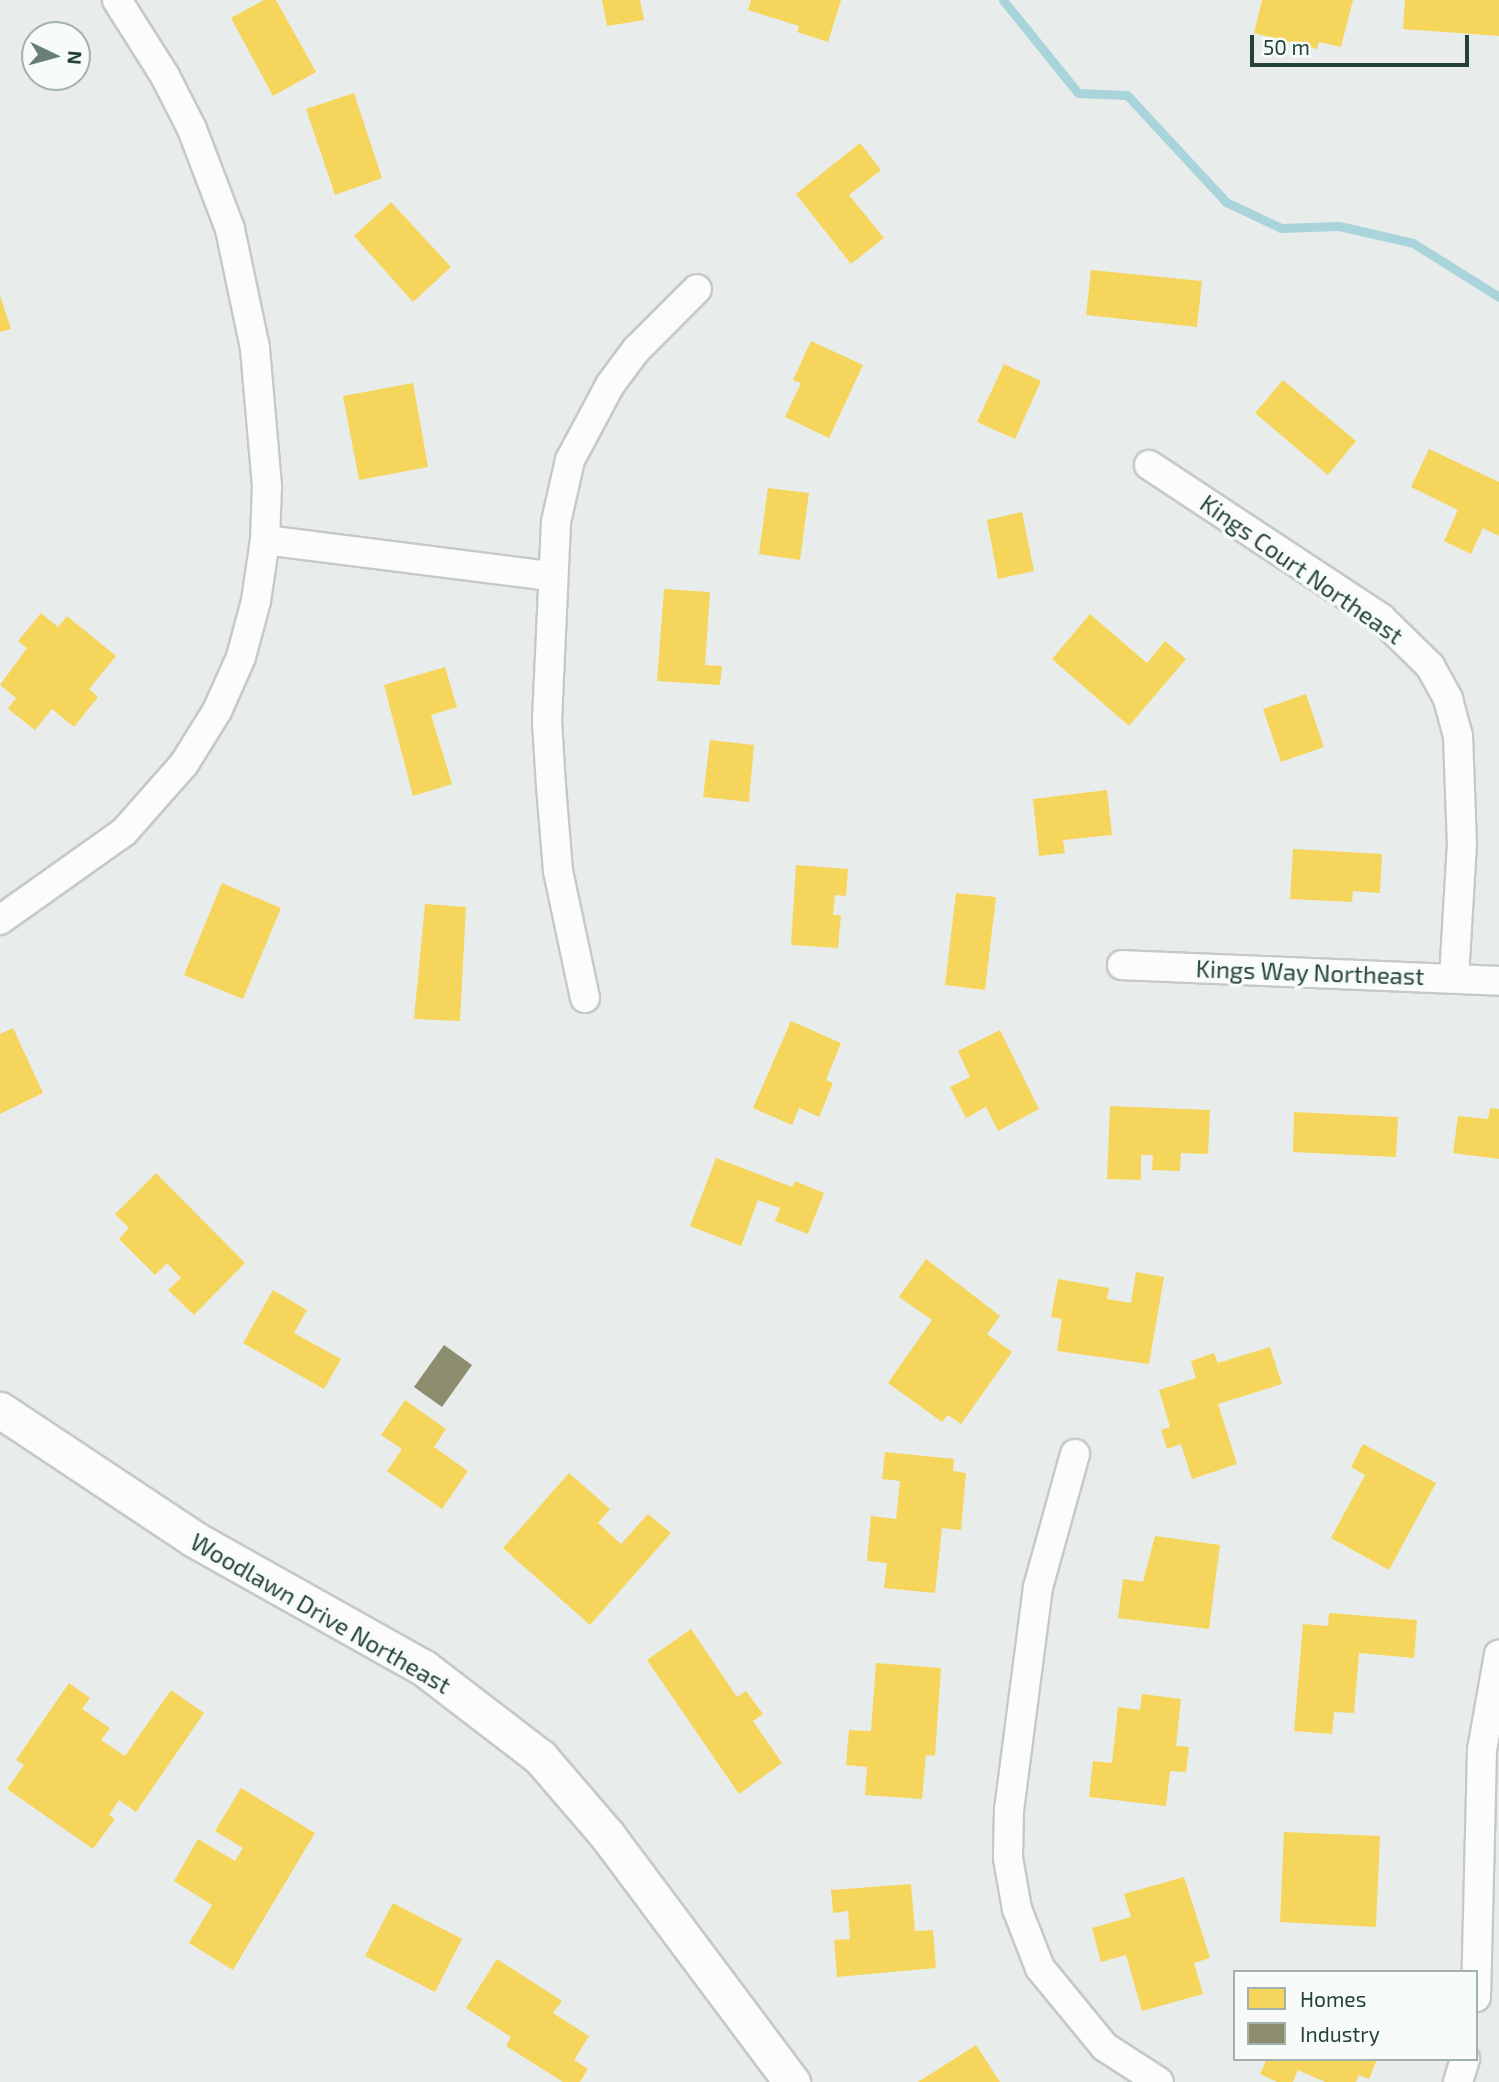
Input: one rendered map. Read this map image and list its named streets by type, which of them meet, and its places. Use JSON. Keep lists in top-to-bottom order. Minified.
{"streets":{"street":["Kings Court Northeast","Kings Way Northeast","Woodlawn Drive Northeast"]},"crossings":[["Kings Court Northeast","Kings Way Northeast"]],"legend":["Homes","Industry"],"scale_bar":"50 m","north":"right"}
